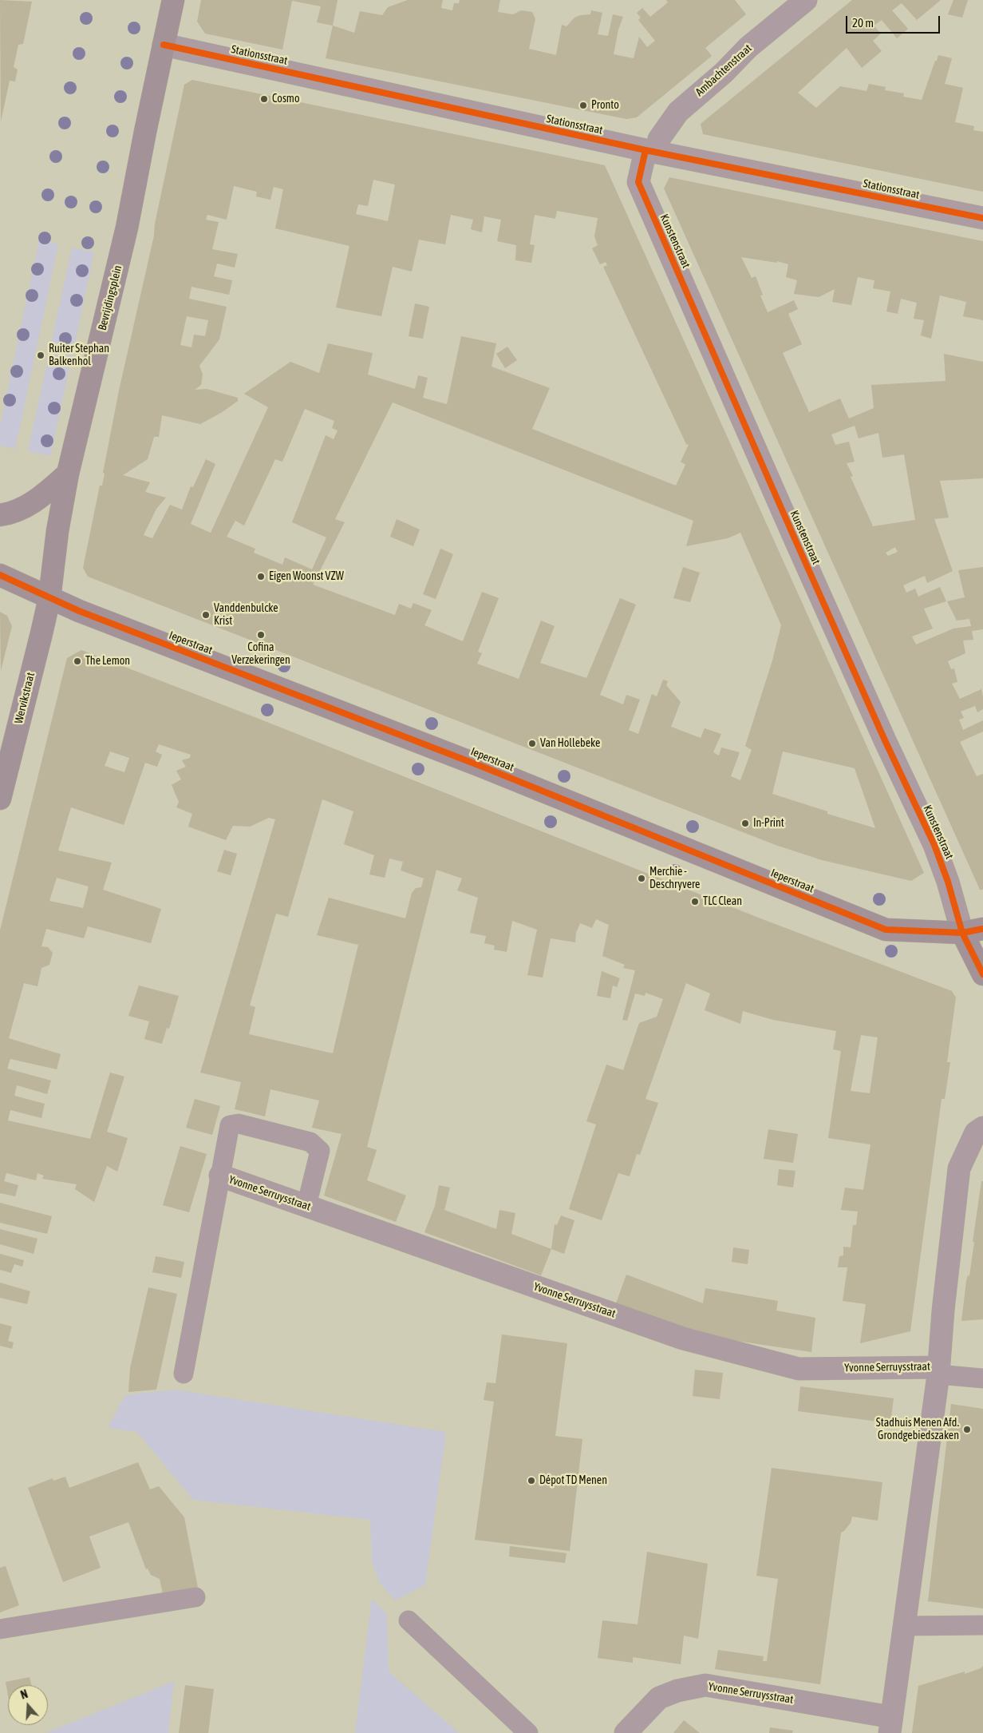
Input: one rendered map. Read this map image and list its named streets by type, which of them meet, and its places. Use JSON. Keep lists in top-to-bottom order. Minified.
{"streets":{"street":["Stationsstraat","Ambachtenstraat","Kunstenstraat","Bevrijdingsplein","Ieperstraat","Wervikstraat","Yvonne Serruysstraat"]},"crossings":[["Stationsstraat","Ambachtenstraat"],["Stationsstraat","Kunstenstraat"],["Stationsstraat","Bevrijdingsplein"],["Ambachtenstraat","Kunstenstraat"],["Kunstenstraat","Ieperstraat"],["Bevrijdingsplein","Ieperstraat"],["Bevrijdingsplein","Wervikstraat"],["Ieperstraat","Wervikstraat"]],"places":["Cosmo","Pronto","Ruiter Stephan Balkenhol","Eigen Woonst VZW","Vanddenbulcke Krist","Cofina Verzekeringen","The Lemon","Van Hollebeke","In-Print","Merchie - Deschryvere","TLC Clean","Stadhuis Menen Afd. Grondgebiedszaken","Dépot TD Menen"],"scale_bar":"20 m","north":"top"}
